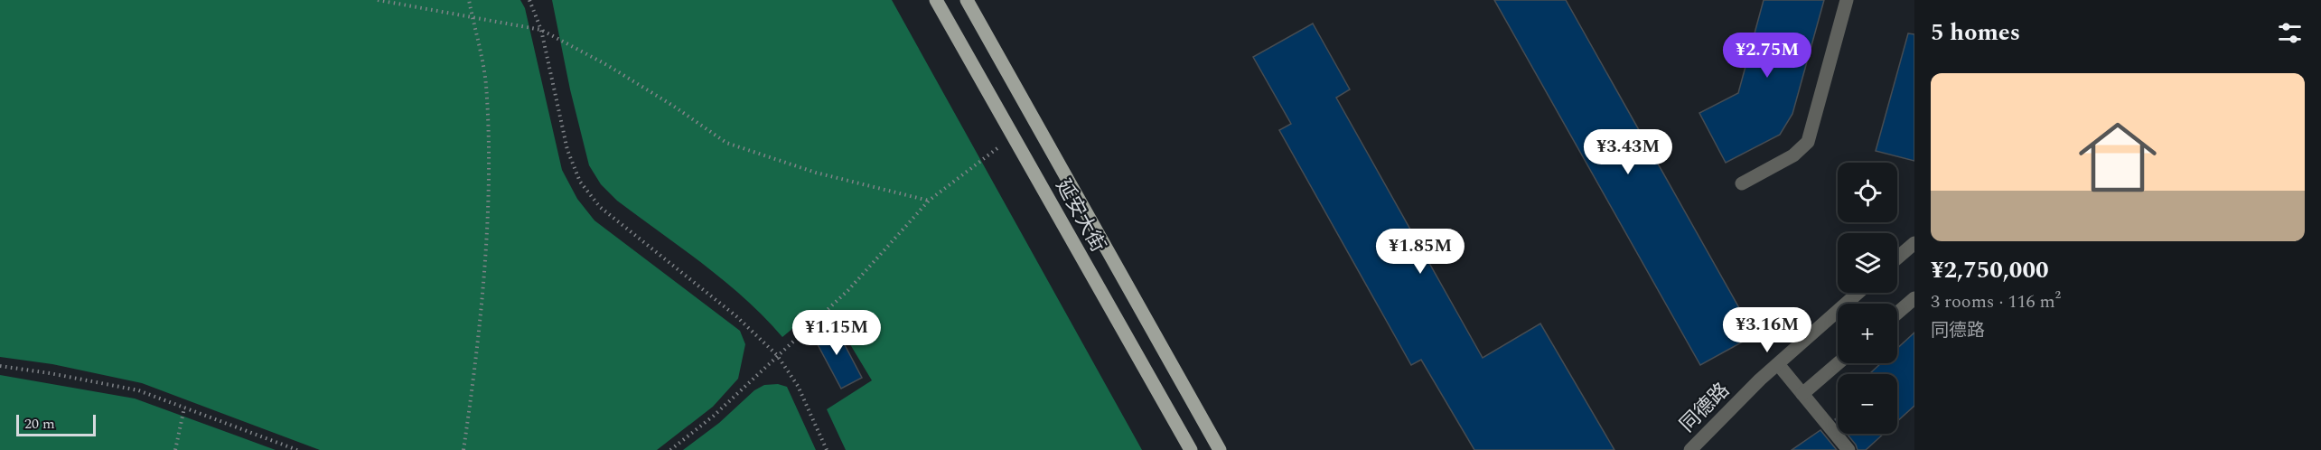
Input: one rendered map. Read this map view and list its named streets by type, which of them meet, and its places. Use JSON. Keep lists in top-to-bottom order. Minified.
{"streets":{"main road":["延安大街"],"street":["同德路"]},"scale_bar":"20 m","page":{"heading":"5 homes","price":["¥2.75M","¥3.43M","¥1.85M","¥3.16M","¥1.15M"],"list":[{"name":"¥2,750,000","note":"3 rooms · 116 m² · 同德路"}],"map_buttons":["+","−"],"scale":"20 m"}}
